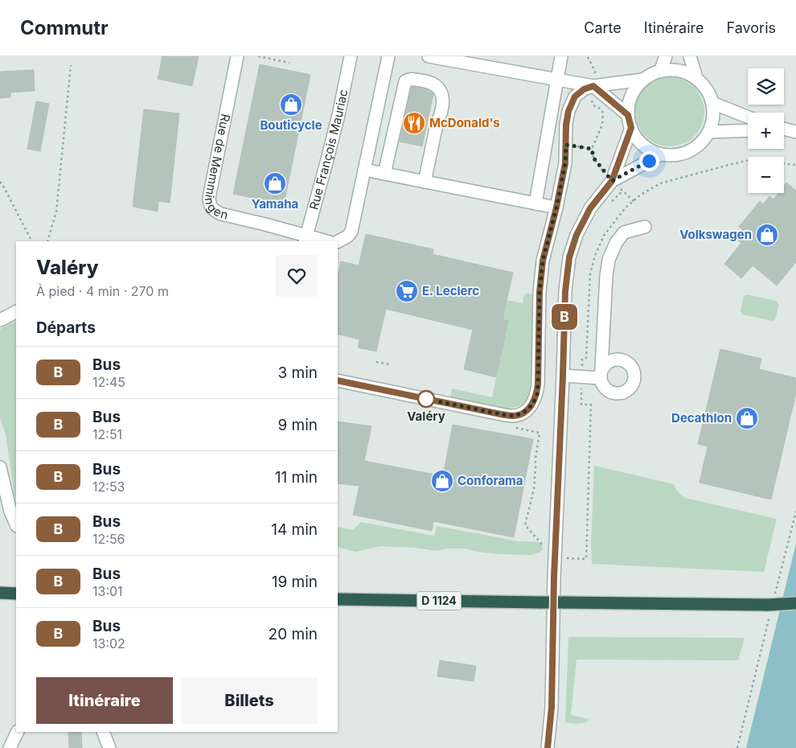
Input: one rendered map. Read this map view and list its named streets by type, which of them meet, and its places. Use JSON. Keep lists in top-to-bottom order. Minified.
{"streets":{"highway":["D 1124"],"street":["Rue François Mauriac","Rue de Memmingen"]},"crossings":[["Rue François Mauriac","Rue de Memmingen"]],"places":{"shop":["Bouticycle","Yamaha","Volkswagen","Decathlon","Conforama"],"restaurant":["McDonald's"],"supermarket":["E. Leclerc"],"other":["Valéry"]},"lines":["bus line B"],"page":{"header":"Commutr","nav":["Carte","Itinéraire","Favoris"],"on_map":"B","map_buttons":["+","−"],"heading":[["Valéry","À pied · 4 min · 270 m"],"Départs"],"list":[{"mark":"B","name":"Bus","note":"12:45","value":"3 min"},{"mark":"B","name":"Bus","note":"12:51","value":"9 min"},{"mark":"B","name":"Bus","note":"12:53","value":"11 min"},{"mark":"B","name":"Bus","note":"12:56","value":"14 min"},{"mark":"B","name":"Bus","note":"13:01","value":"19 min"},{"mark":"B","name":"Bus","note":"13:02","value":"20 min"}],"buttons":["Itinéraire","Billets"]}}
